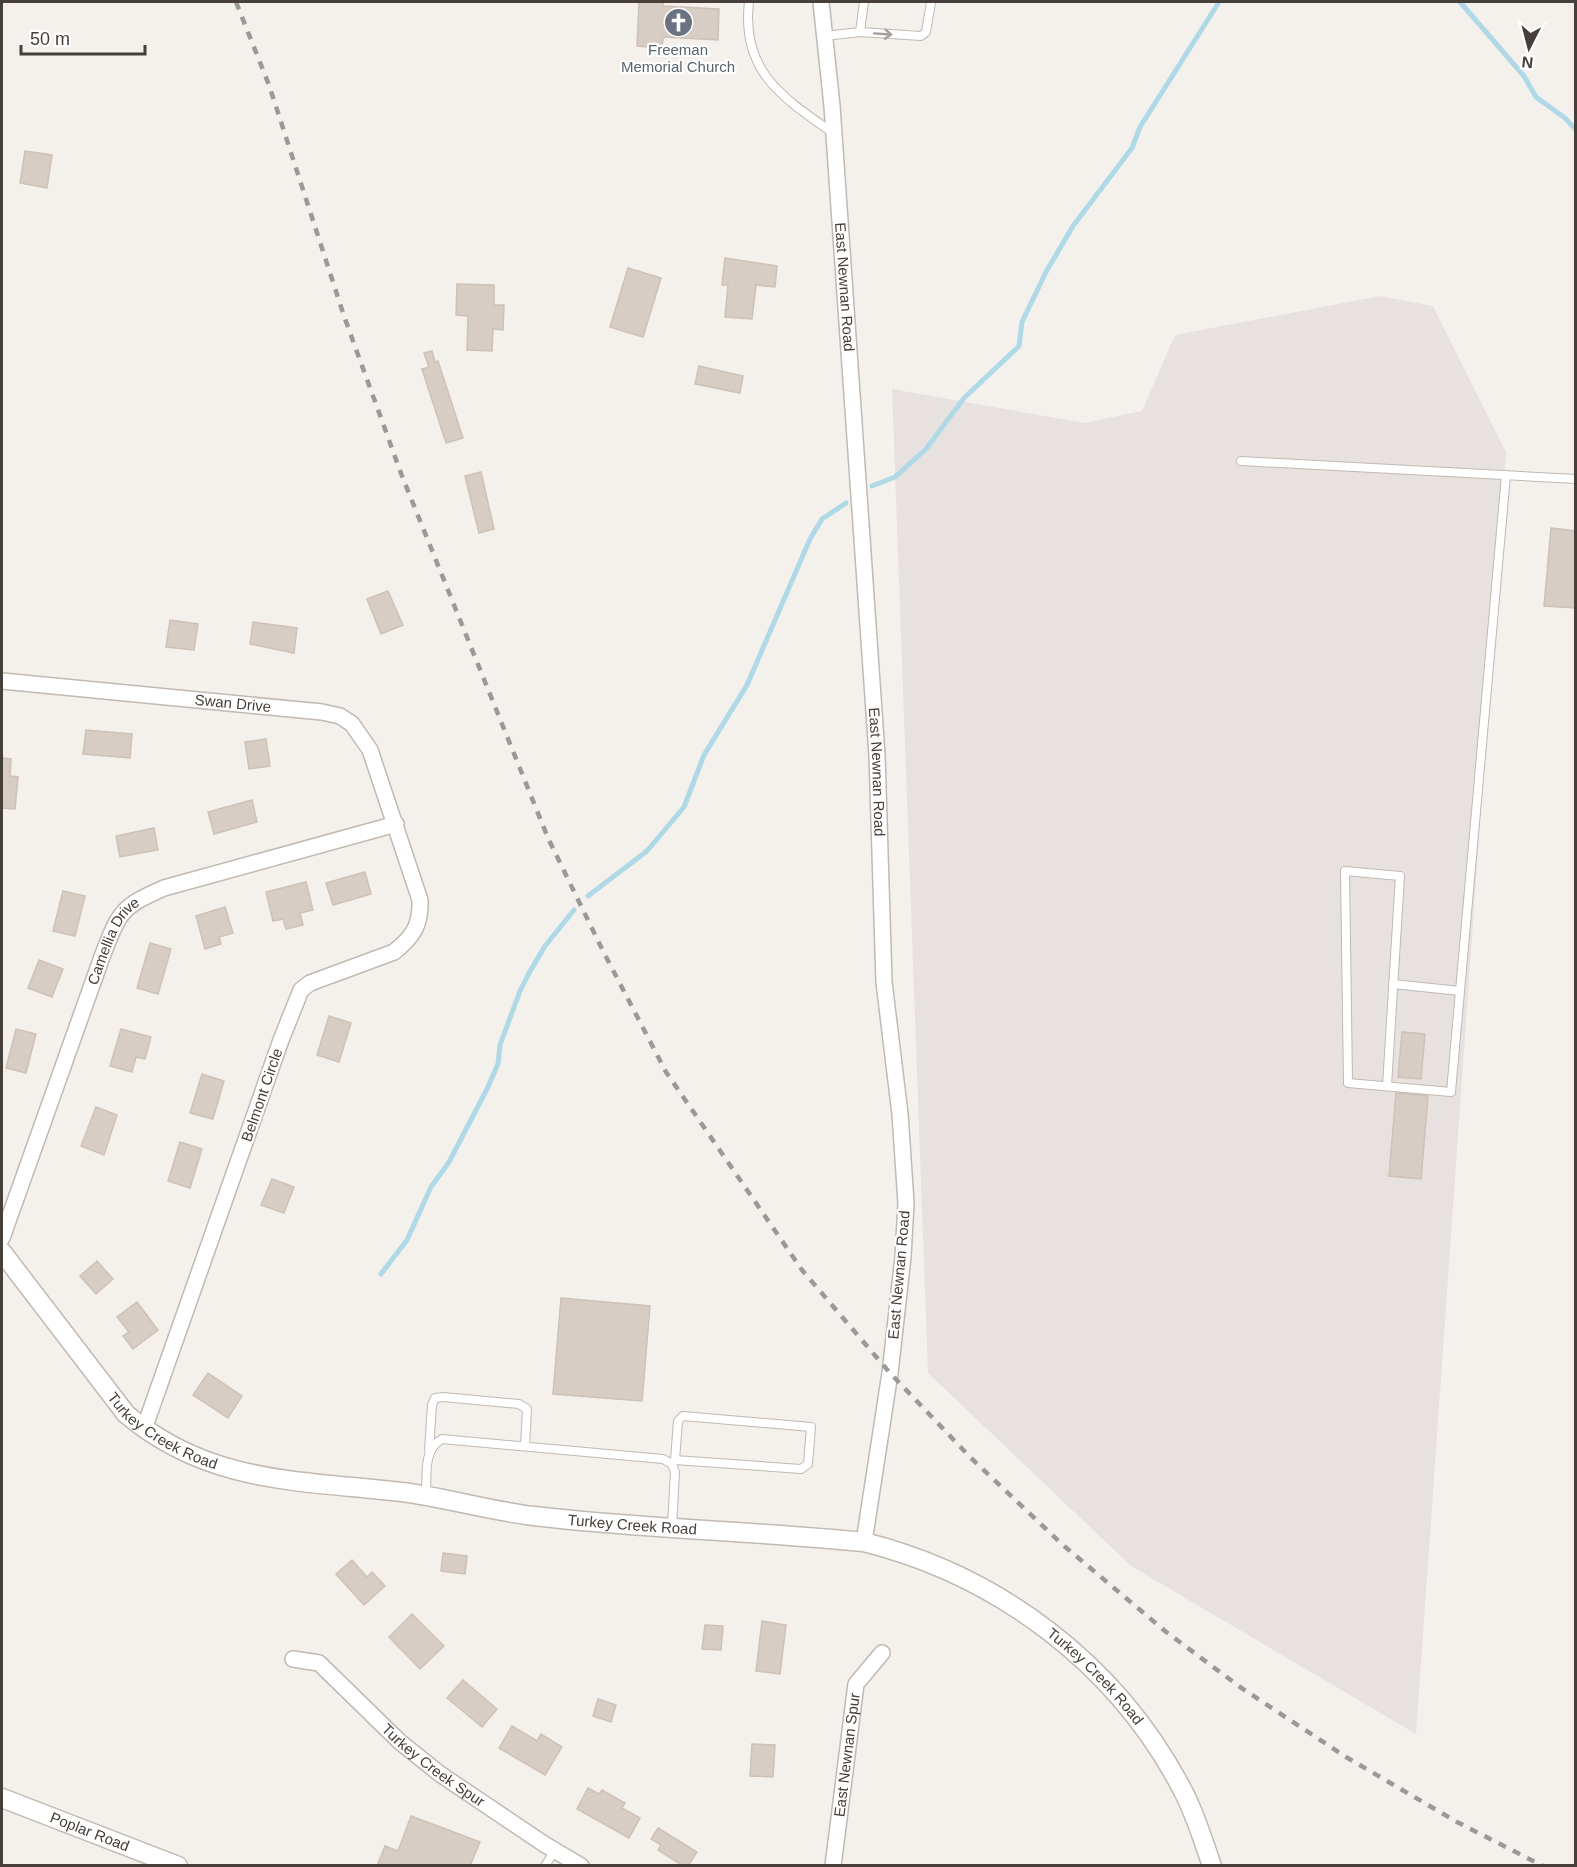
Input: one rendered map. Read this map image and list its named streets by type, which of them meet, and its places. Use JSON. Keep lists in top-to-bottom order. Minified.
{"streets":{"street":["East Newnan Road","Swan Drive","Camellia Drive","Belmont Circle","Turkey Creek Road","East Newnan Spur","Turkey Creek Spur","Poplar Road"]},"crossings":[["East Newnan Road","Turkey Creek Road"],["Swan Drive","Camellia Drive"],["Swan Drive","Belmont Circle"],["Camellia Drive","Belmont Circle"],["Belmont Circle","Turkey Creek Road"]],"places":{"church":["Freeman Memorial Church"]},"scale_bar":"50 m","north":"bottom"}
